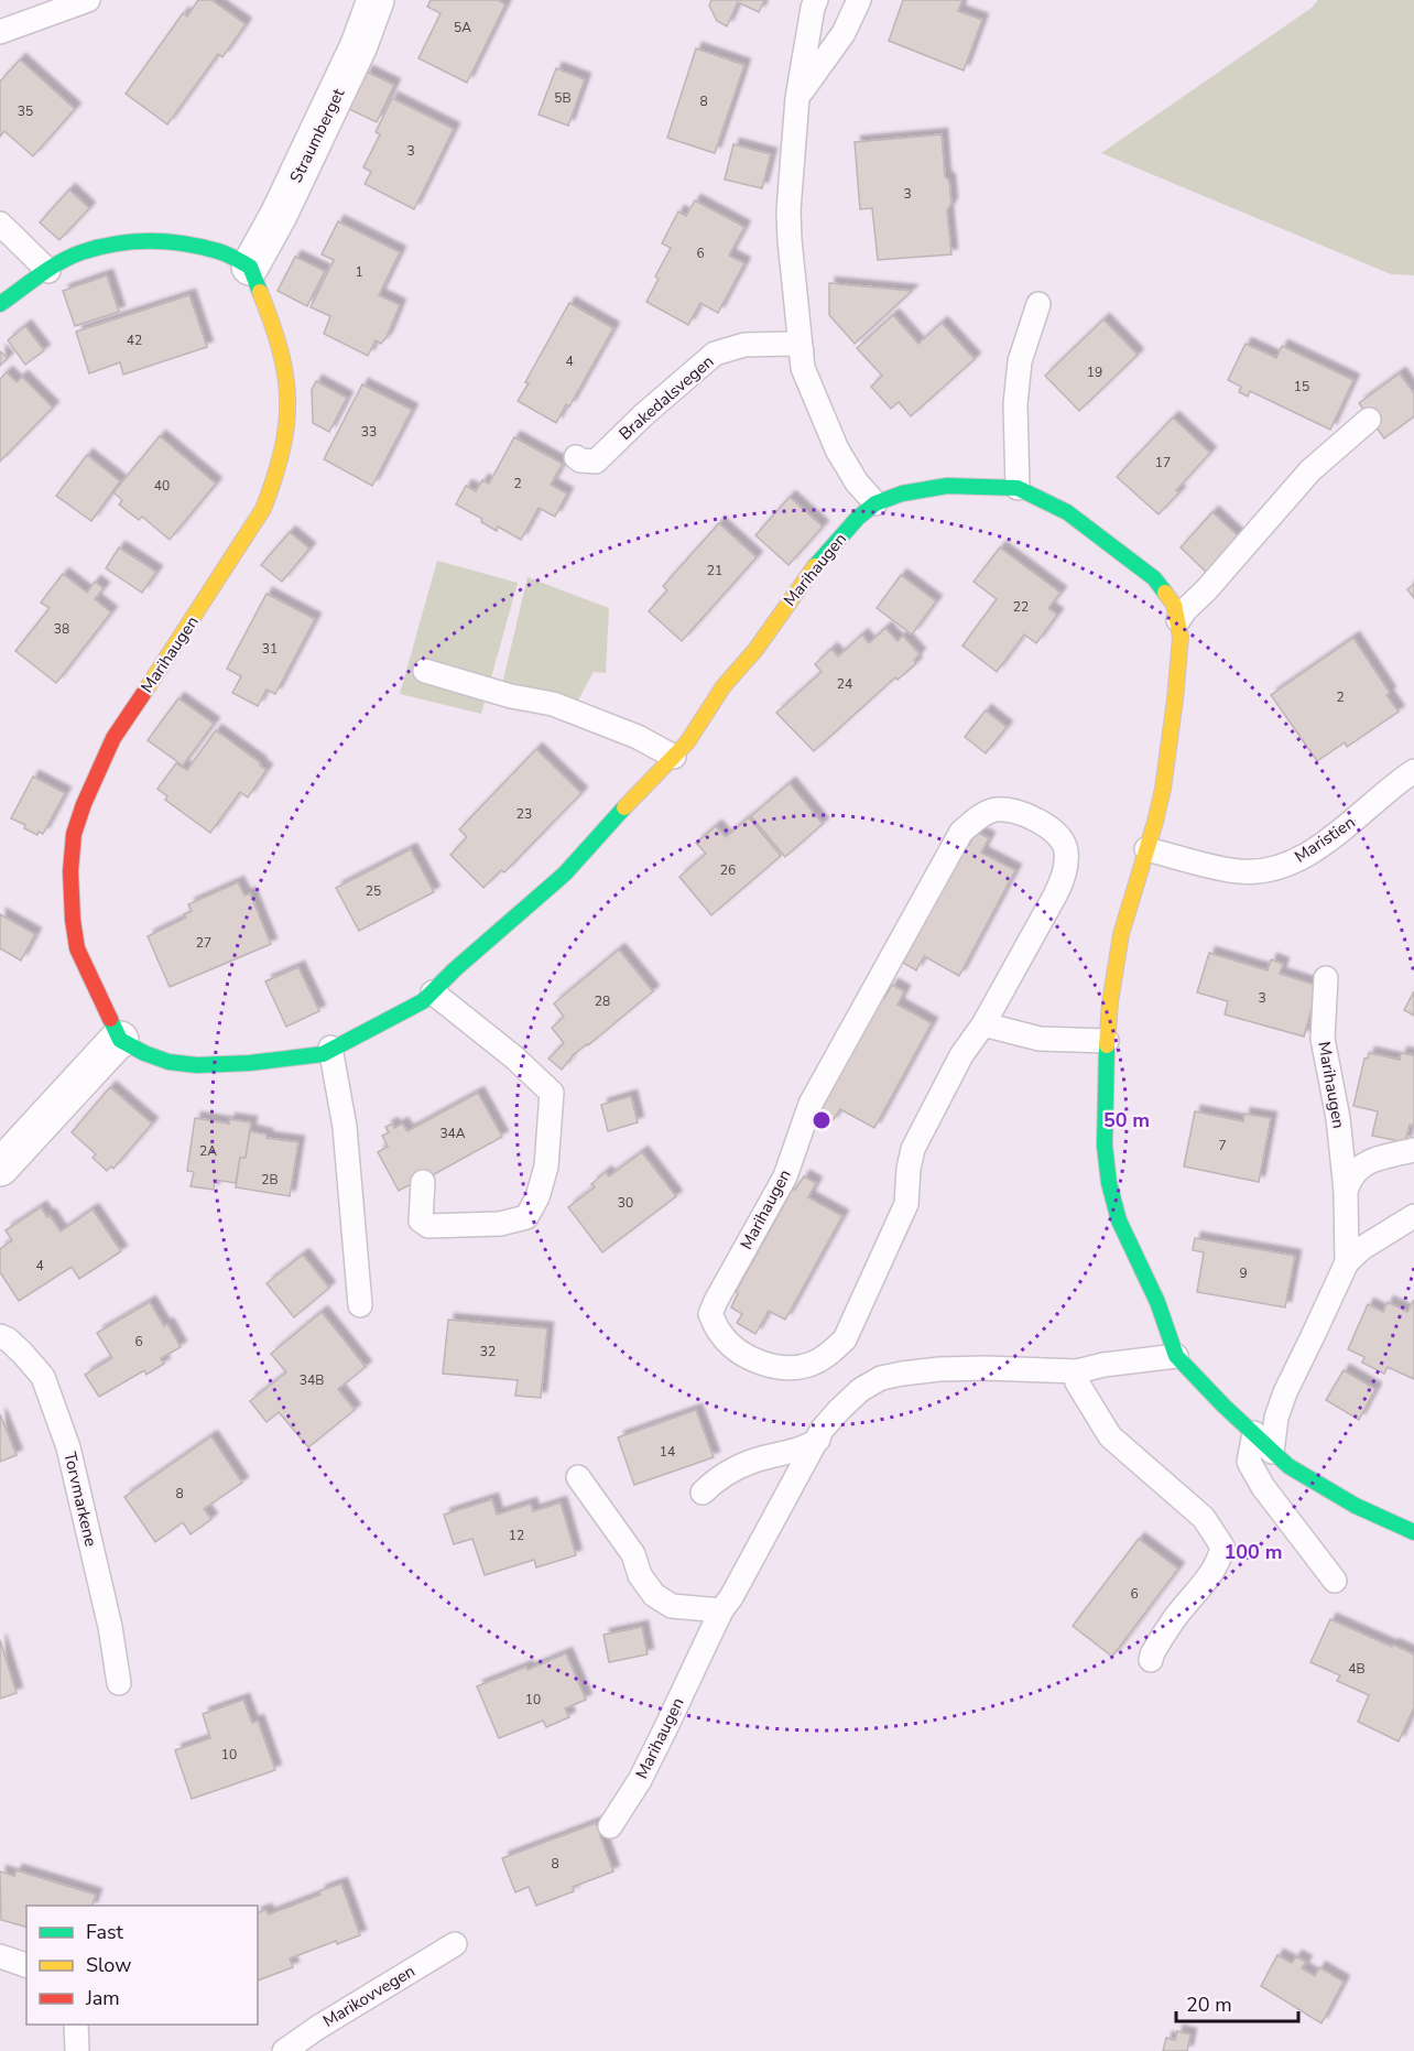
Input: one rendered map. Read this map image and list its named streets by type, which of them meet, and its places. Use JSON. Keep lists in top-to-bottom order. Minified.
{"streets":{"street":["Straumberget","Marihaugen"],"lane":["Brakedalsvegen","Maristien","Torvmarkene","Marikovvegen"]},"crossings":[["Straumberget","Marihaugen"],["Marihaugen","Maristien"]],"house_numbers":["5A","5B","8","35","3","3","6","1","42","4","19","15","33","17","2","40","21","22","38","31","24","2","23","26","25","27","3","28","34A","7","2A","2B","30","4","9","6","32","34B","14","8","12","6","4B","10","10","8"],"legend":["Fast","Slow","Jam"],"scale_bar":"20 m","rings":["50 m","100 m"]}
